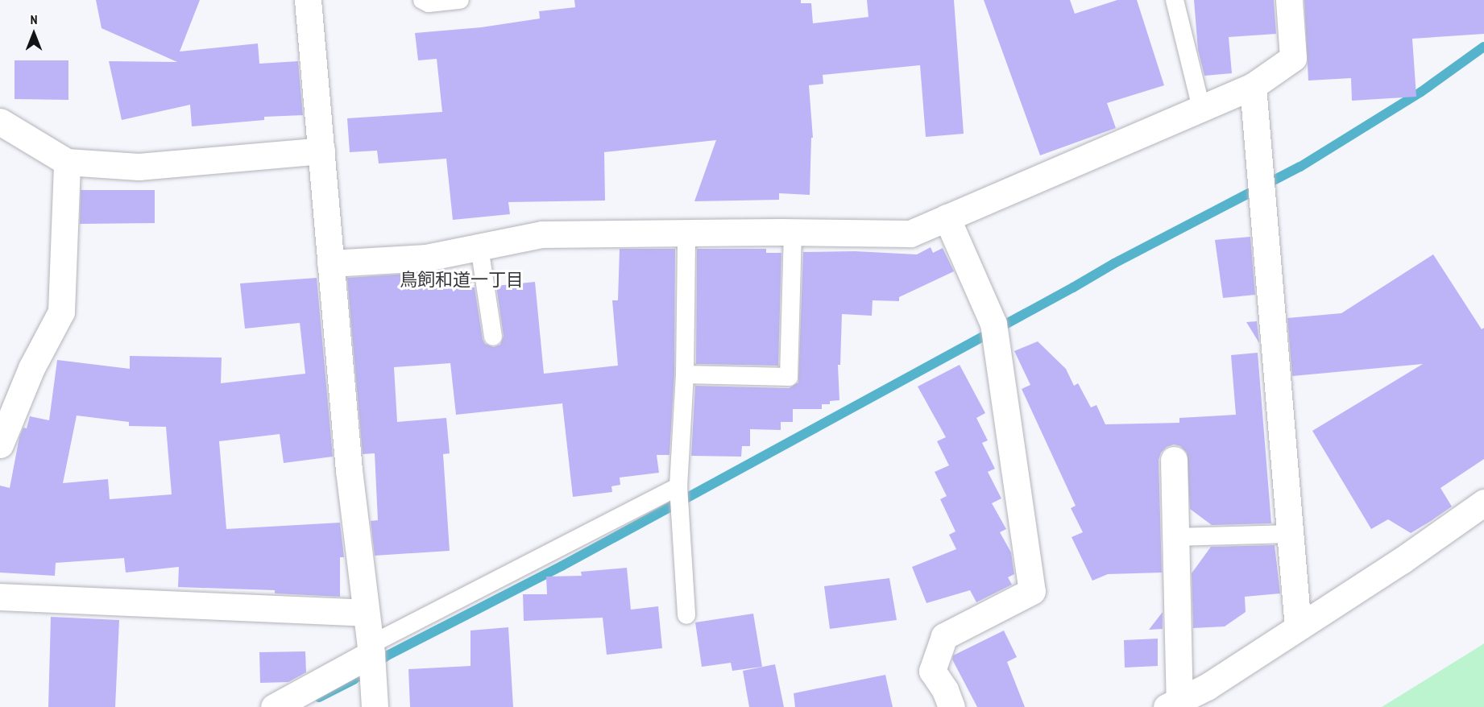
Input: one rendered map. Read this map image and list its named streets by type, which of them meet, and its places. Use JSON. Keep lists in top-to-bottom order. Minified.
{"districts":["鳥飼和道一丁目"],"north":"top"}
